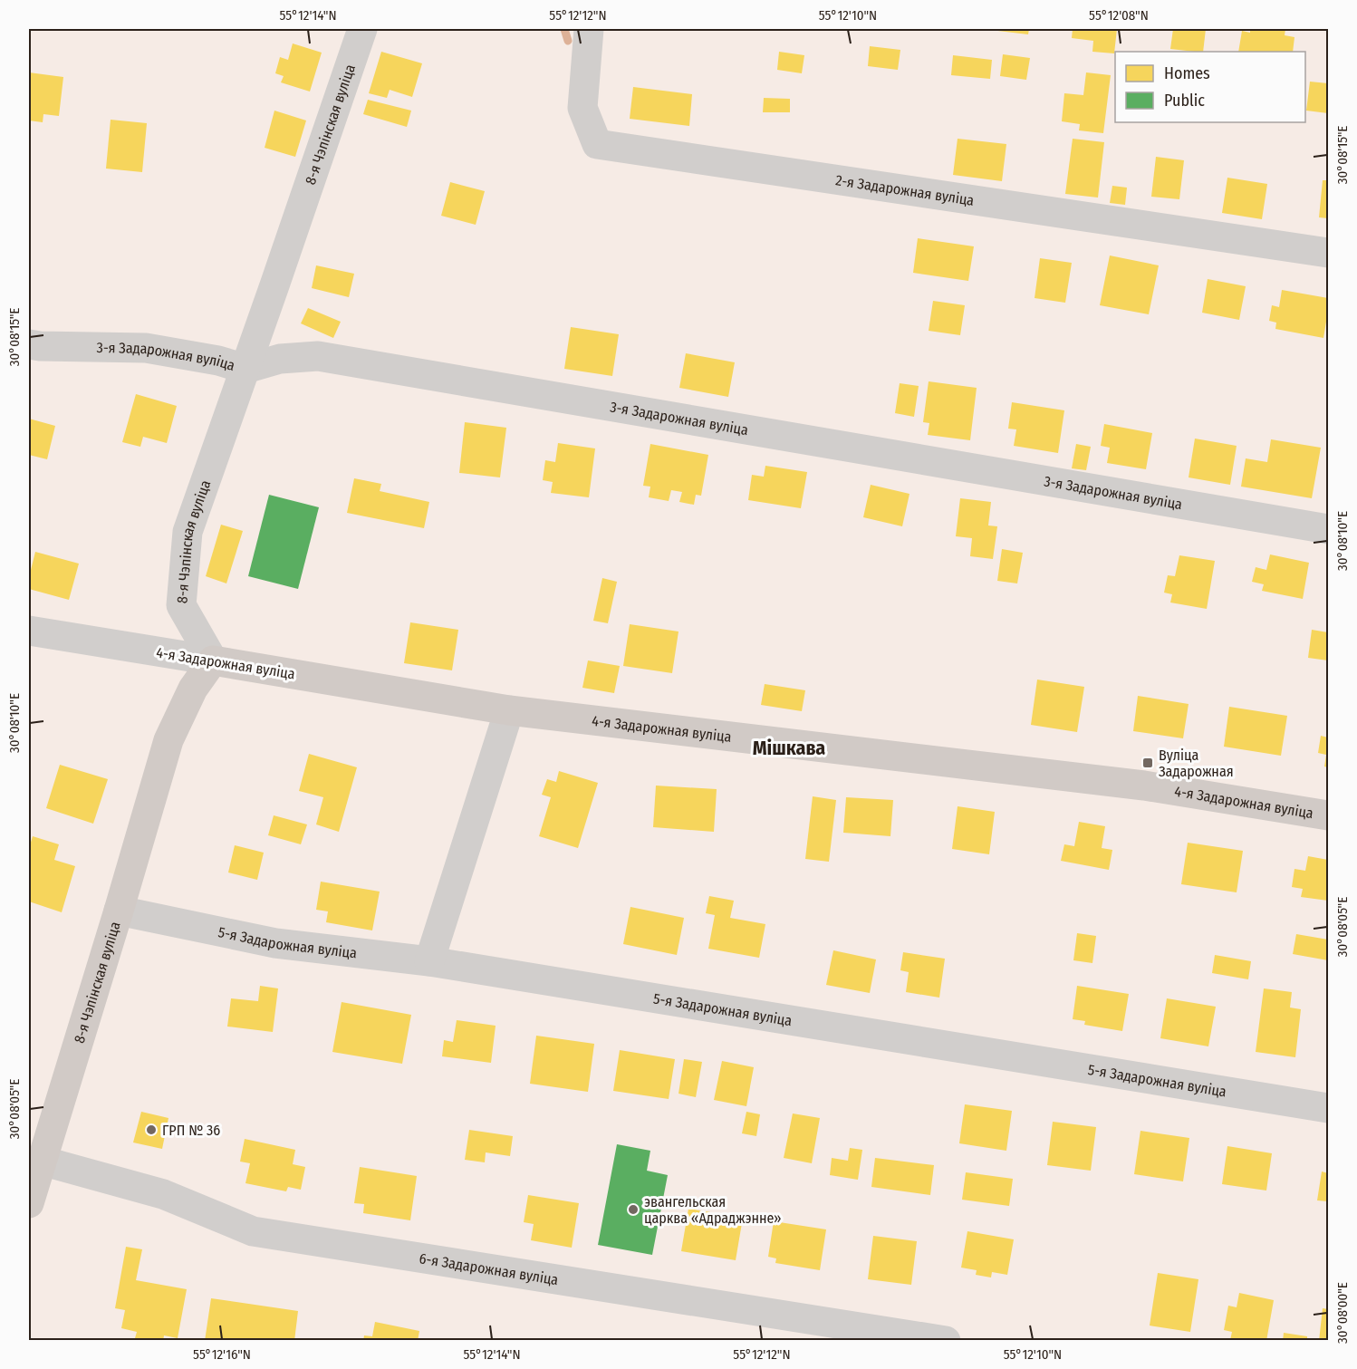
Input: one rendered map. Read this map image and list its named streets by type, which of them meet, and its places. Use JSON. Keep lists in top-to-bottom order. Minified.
{"streets":{"main road":["8-я Чэпінская вуліца","4-я Задарожная вуліца"],"street":["2-я Задарожная вуліца","3-я Задарожная вуліца","5-я Задарожная вуліца","6-я Задарожная вуліца"]},"crossings":[["8-я Чэпінская вуліца","3-я Задарожная вуліца"],["8-я Чэпінская вуліца","4-я Задарожная вуліца"],["8-я Чэпінская вуліца","5-я Задарожная вуліца"],["8-я Чэпінская вуліца","6-я Задарожная вуліца"]],"districts":["Мішкава"],"places":{"transit":["Вуліца Задарожная"],"other":["ГРП № 36","эвангельская царква «Адраджэнне»"]},"legend":["Homes","Public"],"coordinates":["55°12'14\"N","55°12'12\"N","55°12'10\"N","55°12'08\"N","30°08'15\"E","30°08'10\"E","30°08'05\"E","30°08'00\"E","55°12'16\"N"]}
